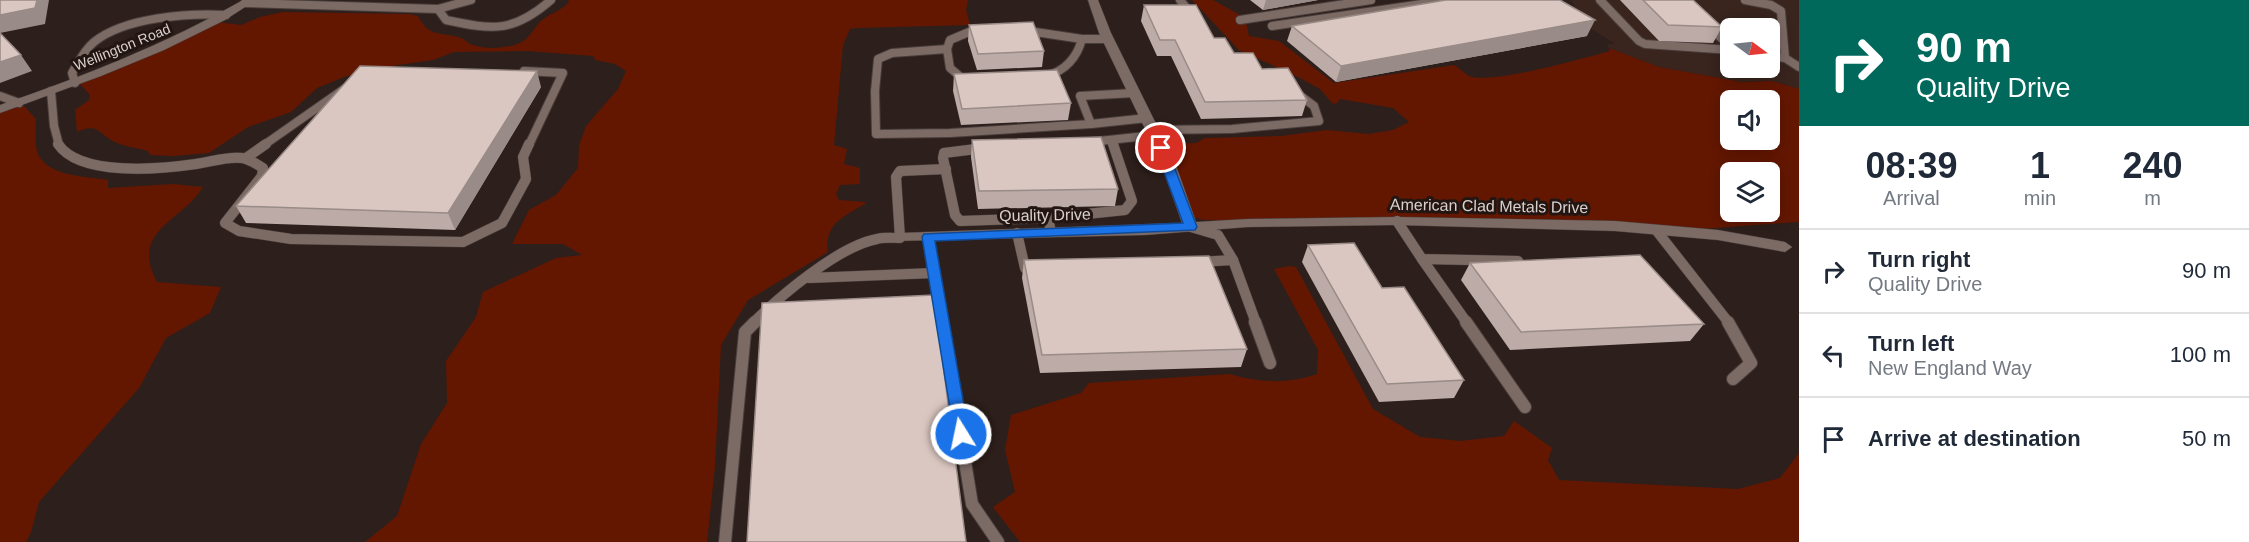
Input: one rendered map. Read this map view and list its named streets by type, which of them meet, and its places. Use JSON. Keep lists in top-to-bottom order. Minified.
{"streets":{"street":["Wellington Road","American Clad Metals Drive","Quality Drive"]},"crossings":[["American Clad Metals Drive","Quality Drive"]],"north":"right","page":{"turn":["90 m","Quality Drive"],"eta":["08:39","Arrival","1","min","240","m"],"list":[{"name":"Turn right","note":"Quality Drive","value":"90 m"},{"name":"Turn left","note":"New England Way","value":"100 m"},{"name":"Arrive at destination","value":"50 m"}]}}
